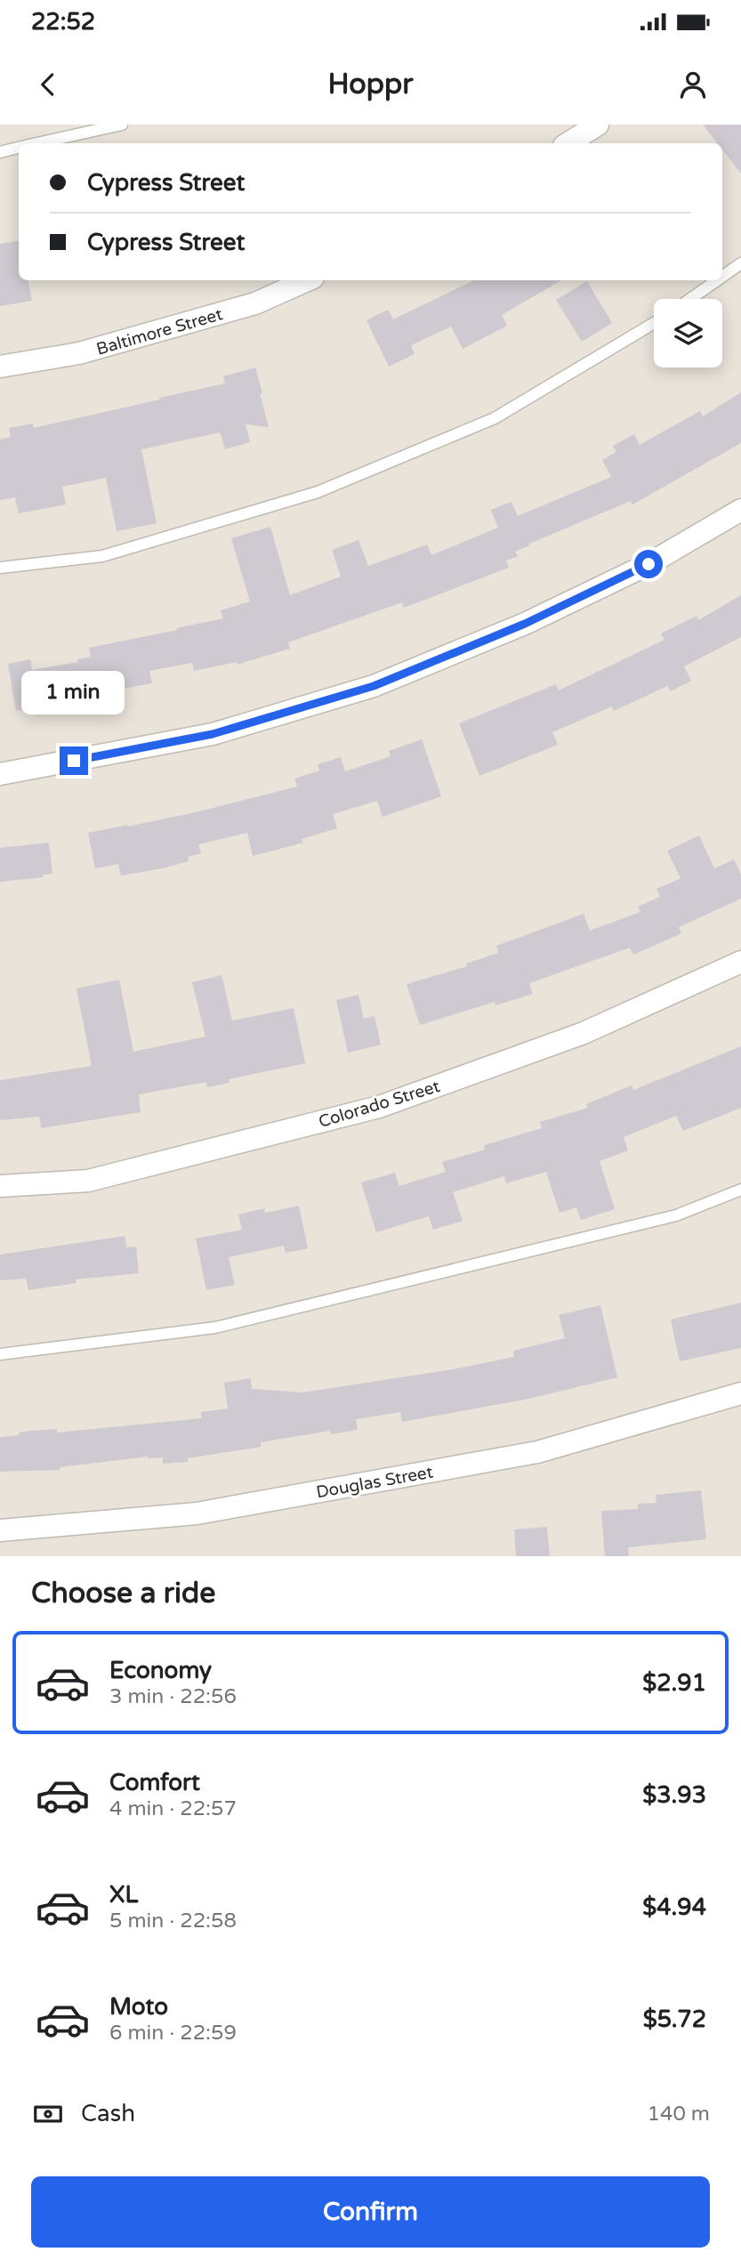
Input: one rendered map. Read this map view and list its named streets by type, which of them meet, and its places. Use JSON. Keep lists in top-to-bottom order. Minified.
{"streets":{"street":["Baltimore Street","Colorado Street","Douglas Street"]},"page":{"status":"22:52","header":"Hoppr","banner":["Cypress Street","Cypress Street"],"bubble":"1 min","heading":"Choose a ride","list":[{"name":"Economy","note":"3 min · 22:56","value":"$2.91"},{"name":"Comfort","note":"4 min · 22:57","value":"$3.93"},{"name":"XL","note":"5 min · 22:58","value":"$4.94"},{"name":"Moto","note":"6 min · 22:59","value":"$5.72"}],"pay":["Cash","140 m"],"buttons":"Confirm"}}
